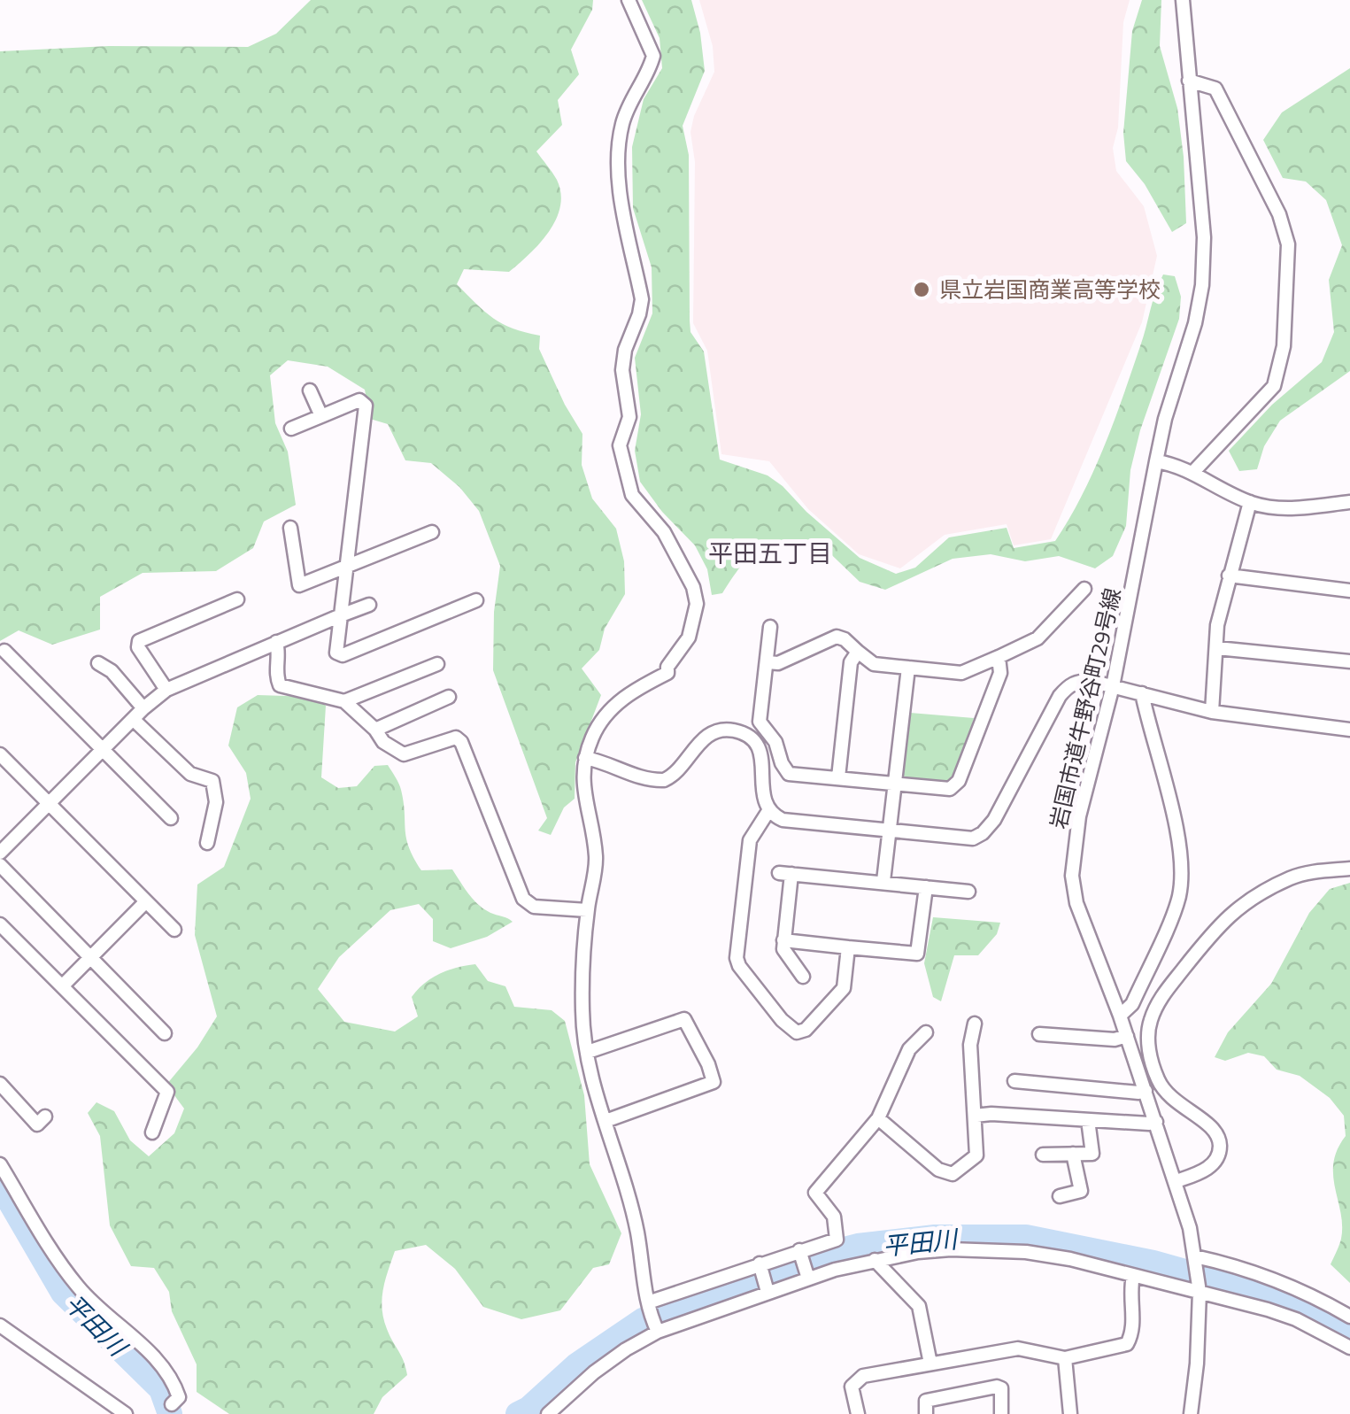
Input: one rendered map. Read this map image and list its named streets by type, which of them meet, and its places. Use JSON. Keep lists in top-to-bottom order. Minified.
{"streets":{"street":["岩国市道牛野谷町29号線"]},"districts":["平田五丁目"],"water":["平田川"],"places":["県立岩国商業高等学校"]}
